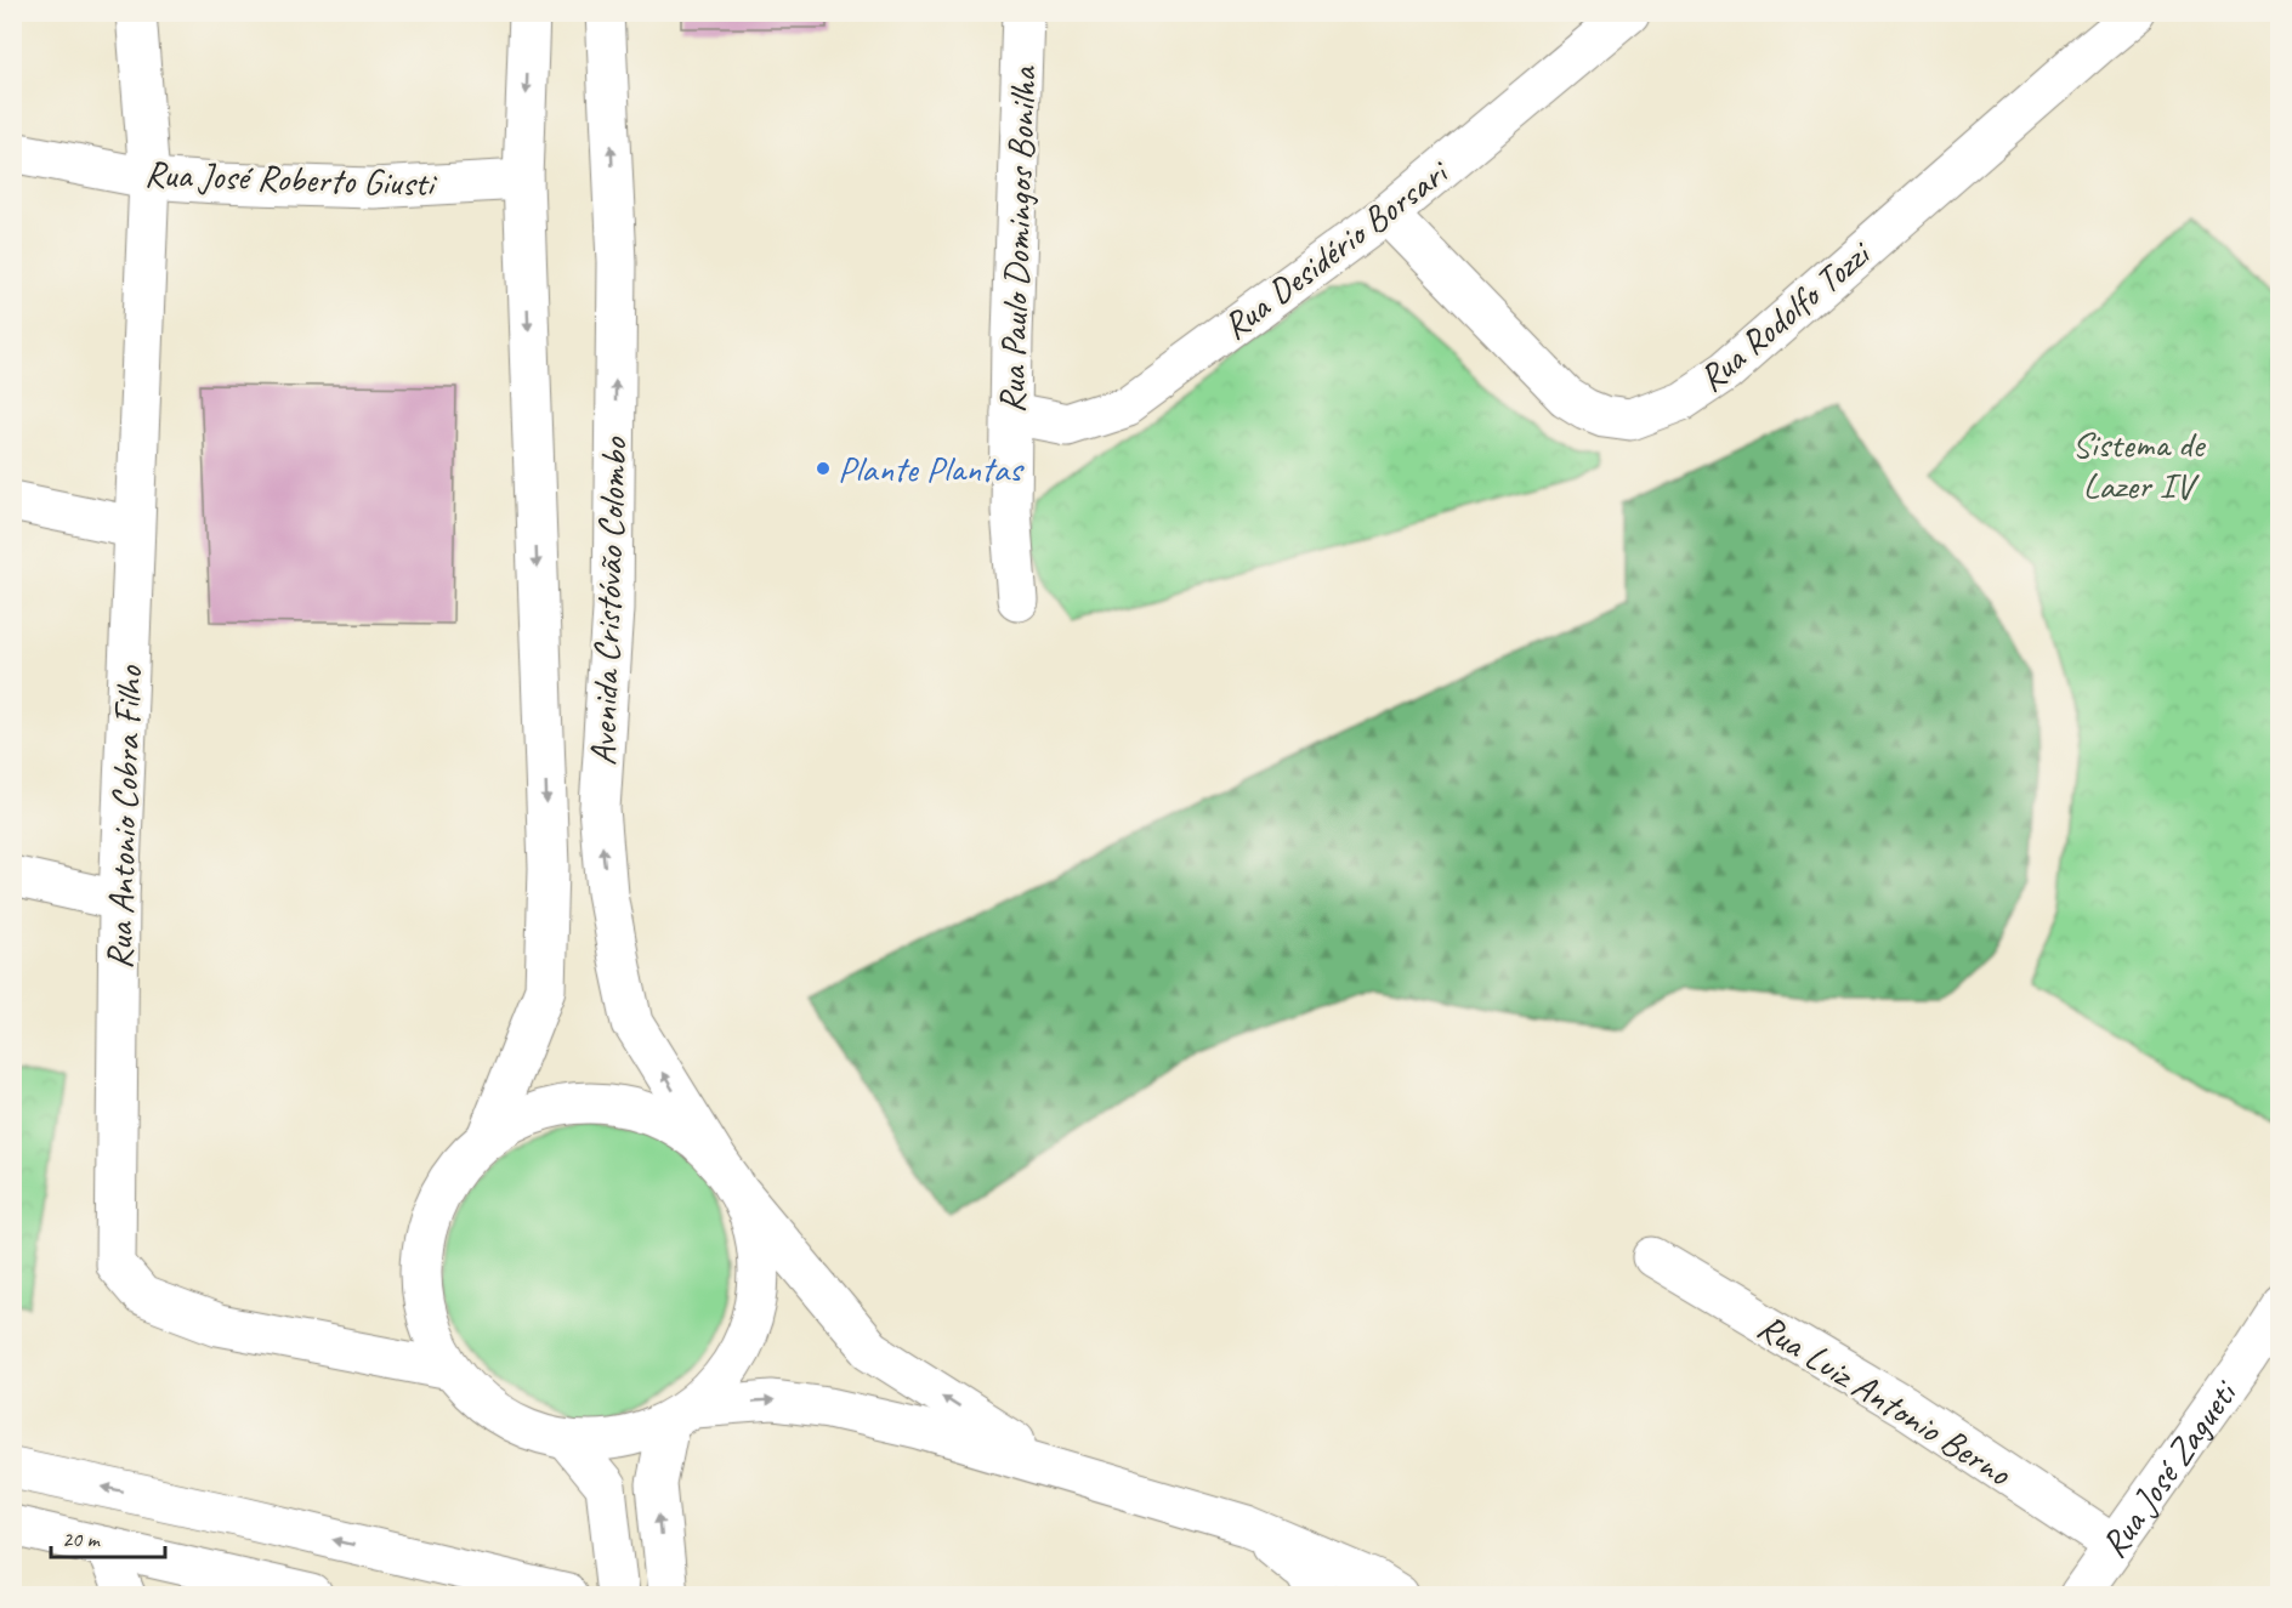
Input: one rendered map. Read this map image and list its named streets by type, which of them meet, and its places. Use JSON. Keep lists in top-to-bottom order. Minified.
{"streets":{"main road":["Rua José Roberto Giusti","Rua Paulo Domingos Bonilha","Rua Desidério Borsari","Rua Rodolfo Tozzi","Avenida Cristóvão Colombo","Rua Antonio Cobra Filho","Rua Luiz Antonio Berno","Rua José Zagueti"]},"crossings":[["Rua José Roberto Giusti","Avenida Cristóvão Colombo"],["Rua José Roberto Giusti","Rua Antonio Cobra Filho"],["Rua Paulo Domingos Bonilha","Rua Desidério Borsari"],["Rua Desidério Borsari","Rua Rodolfo Tozzi"],["Rua Luiz Antonio Berno","Rua José Zagueti"]],"parks":["Sistema de Lazer IV"],"places":["Plante Plantas"],"scale_bar":"20 m"}
